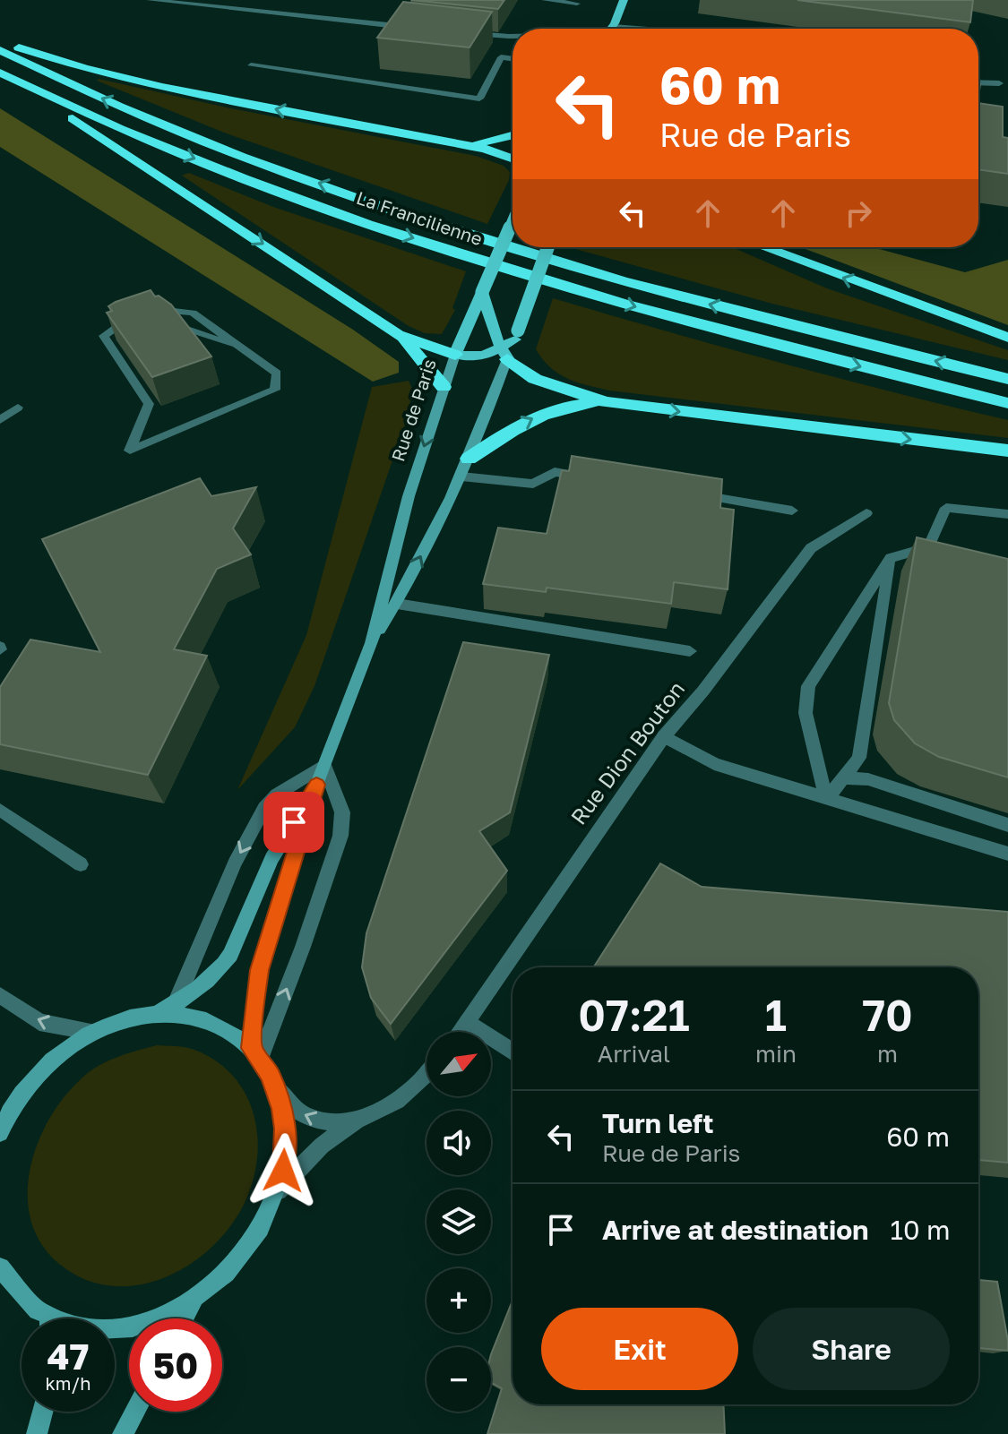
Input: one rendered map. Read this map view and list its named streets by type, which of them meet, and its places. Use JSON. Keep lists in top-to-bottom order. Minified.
{"streets":{"highway":["La Francilienne"],"main road":["Rue de Paris"],"street":["Rue Dion Bouton"]},"north":"top right","page":{"turn":["60 m","Rue de Paris"],"eta":["07:21","Arrival","1","min","70","m"],"map_buttons":["+","−"],"list":[{"name":"Turn left","note":"Rue de Paris","value":"60 m"},{"name":"Arrive at destination","value":"10 m"}],"buttons":["Exit","Share"],"speed":"47 km/h","limit":"50"}}
